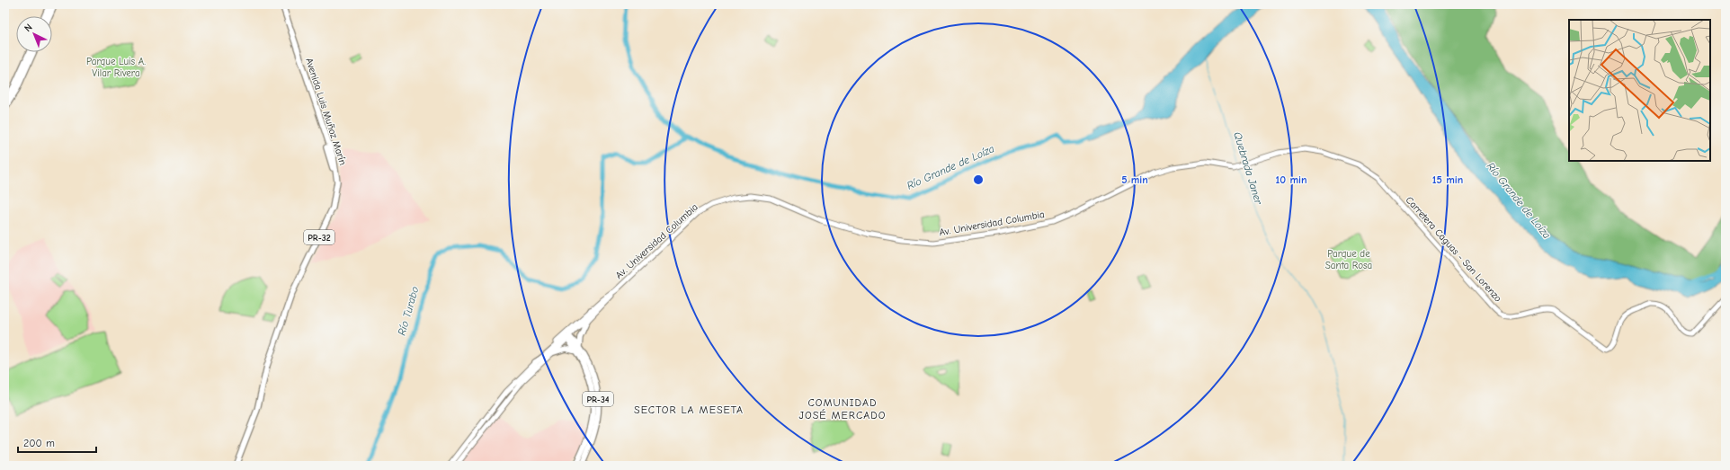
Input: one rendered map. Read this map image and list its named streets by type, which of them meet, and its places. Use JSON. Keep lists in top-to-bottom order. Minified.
{"streets":{"main road":["Avenida Luis Muñoz Marín","Av. Universidad Columbia","PR-32","Carretera Caguas - San Lorenzo","PR-34"]},"crossings":[["Av. Universidad Columbia","Carretera Caguas - San Lorenzo"],["Av. Universidad Columbia","PR-34"]],"districts":["COMUNIDAD JOSÉ MERCADO","SECTOR LA MESETA"],"water":["Río Grande de Loíza","Quebrada Janer","Río Turabo"],"parks":["Parque Luis A. Vilar Rivera","Parque de Santa Rosa"],"scale_bar":"200 m","north":"top left","rings":["5 min","10 min","15 min"]}
